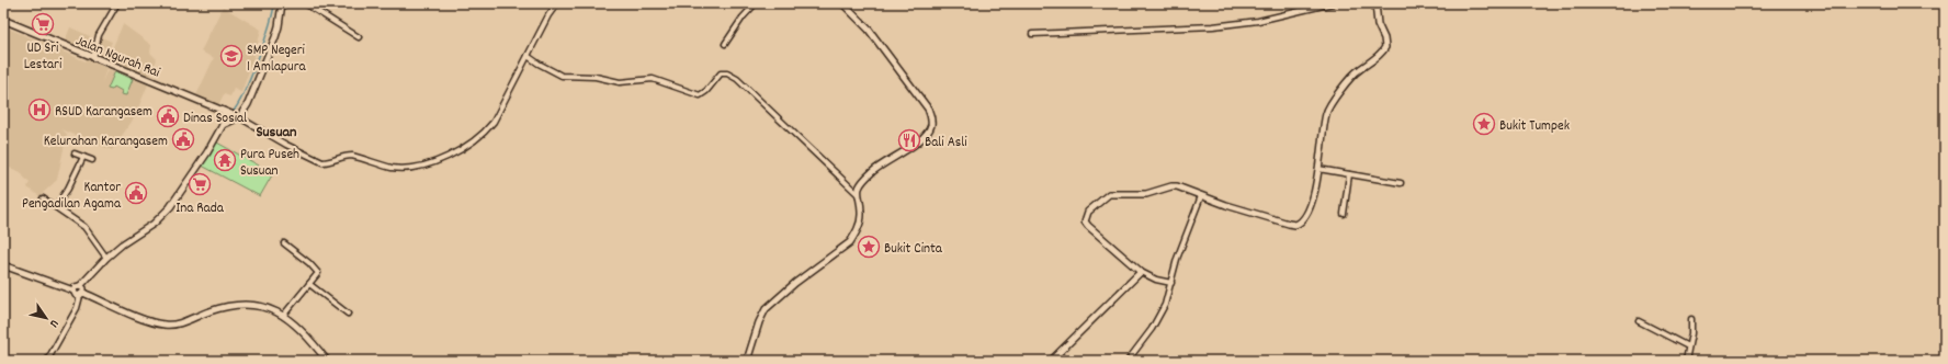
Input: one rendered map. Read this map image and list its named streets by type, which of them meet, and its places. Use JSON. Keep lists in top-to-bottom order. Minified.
{"streets":{"street":["Jalan Ngurah Rai"]},"districts":["Susuan"],"places":{"supermarket":["UD Sri Lestari","Ina Rada"],"school or university":["SMP Negeri 1 Amlapura"],"hospital":["RSUD Karangasem"],"public building":["Dinas Sosial","Kelurahan Karangasem","Kantor Pengadilan Agama"],"place":["Bukit Tumpek","Bukit Cinta"],"restaurant":["Bali Asli"],"temple":["Pura Puseh Susuan"]},"north":"bottom right"}
